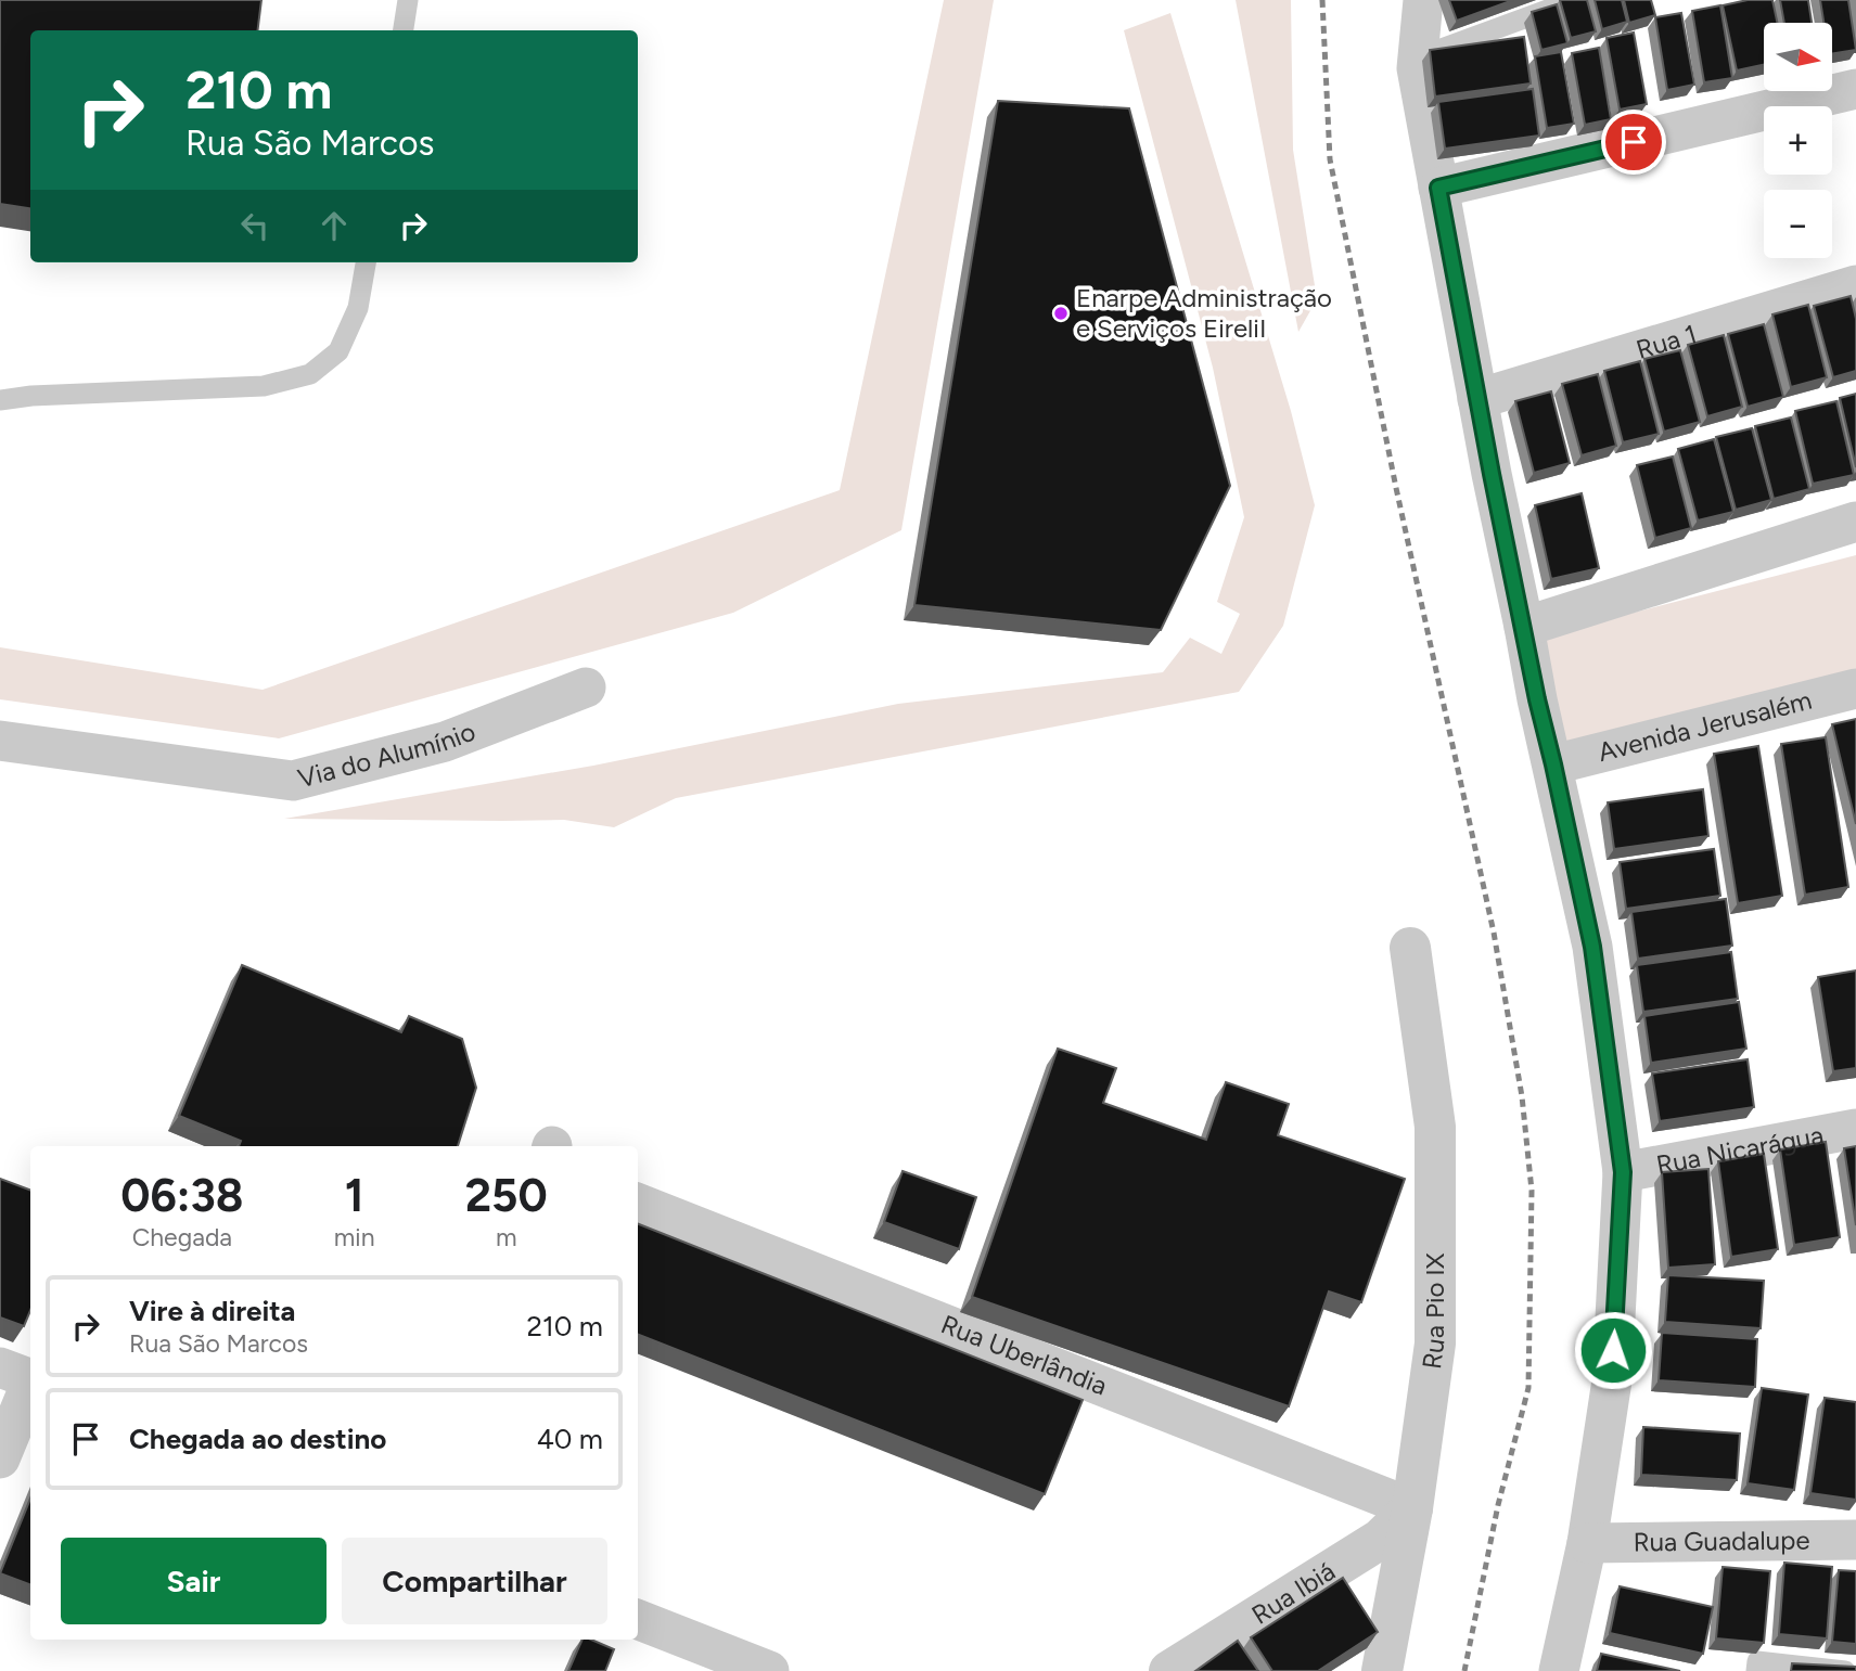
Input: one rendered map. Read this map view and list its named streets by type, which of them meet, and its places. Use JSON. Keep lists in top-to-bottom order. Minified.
{"streets":{"street":["Rua 1","Avenida Jerusalém","Via do Alumínio","Rua Nicarágua","Rua Pio IX","Rua Uberlândia","Rua Guadalupe","Rua Ibiá"]},"crossings":[["Rua Pio IX","Rua Uberlândia"],["Rua Pio IX","Rua Ibiá"],["Rua Uberlândia","Rua Ibiá"]],"places":["Enarpe Administração e Serviços EireliI"],"north":"right","page":{"map_buttons":["+","−"],"turn":["210 m","Rua São Marcos"],"eta":["06:38","Chegada","1","min","250","m"],"list":[{"name":"Vire à direita","note":"Rua São Marcos","value":"210 m"},{"name":"Chegada ao destino","value":"40 m"}],"buttons":["Sair","Compartilhar"]}}
